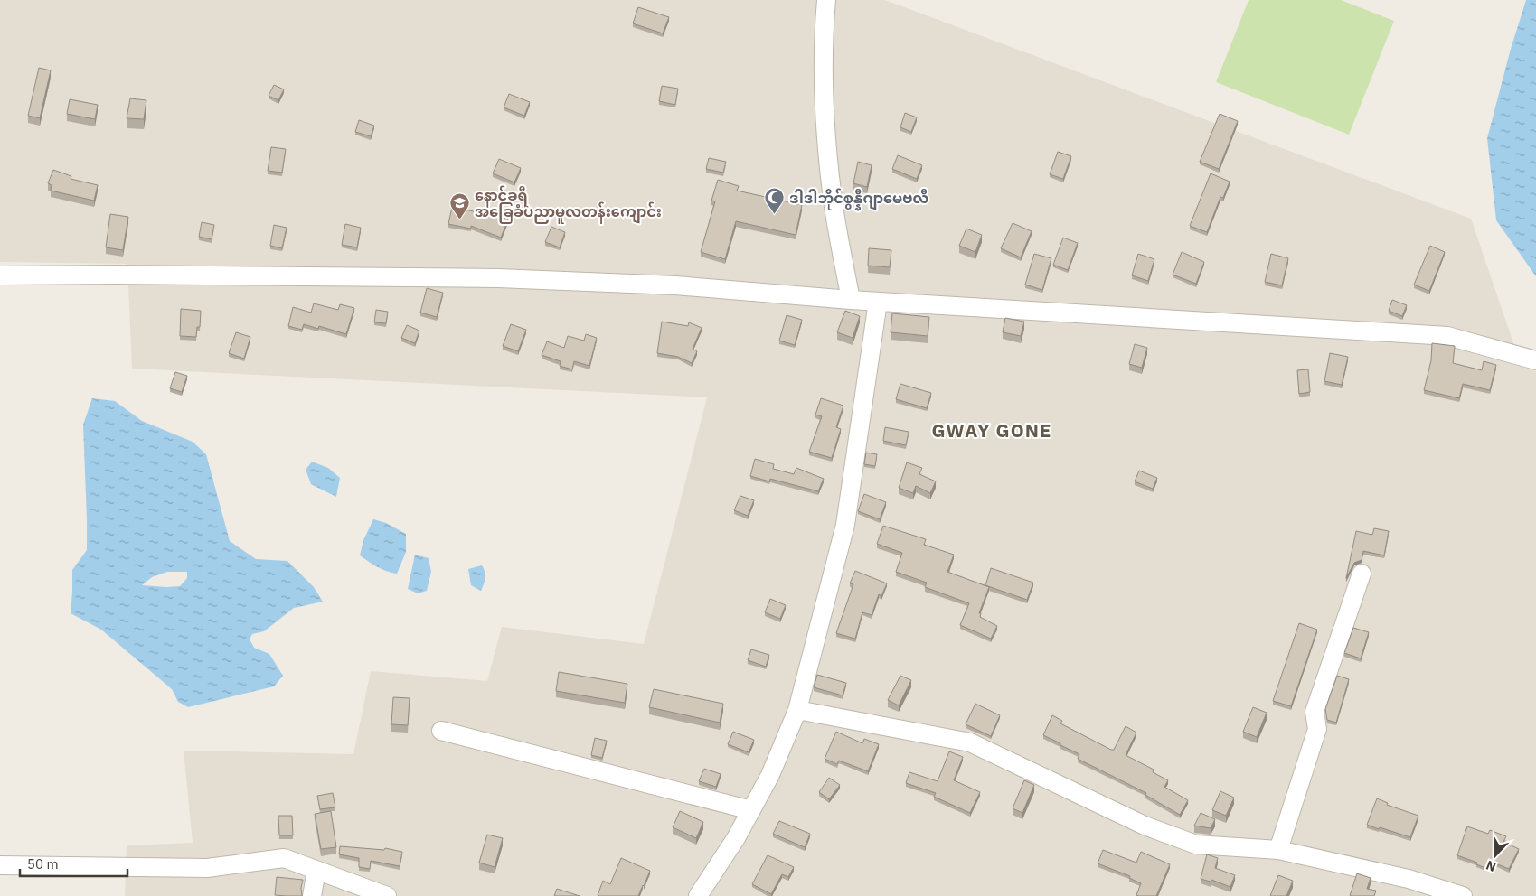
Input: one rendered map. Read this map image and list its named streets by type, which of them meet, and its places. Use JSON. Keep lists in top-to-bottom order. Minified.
{"districts":["GWAY GONE"],"places":{"mosque":["ဒါဒါဘိုင်စွန္နီဂျာမေဗလီ"],"school or university":["နောင်ခရီ အခြေခံပညာမူလတန်းကျောင်း"]},"scale_bar":"50 m","north":"bottom"}
